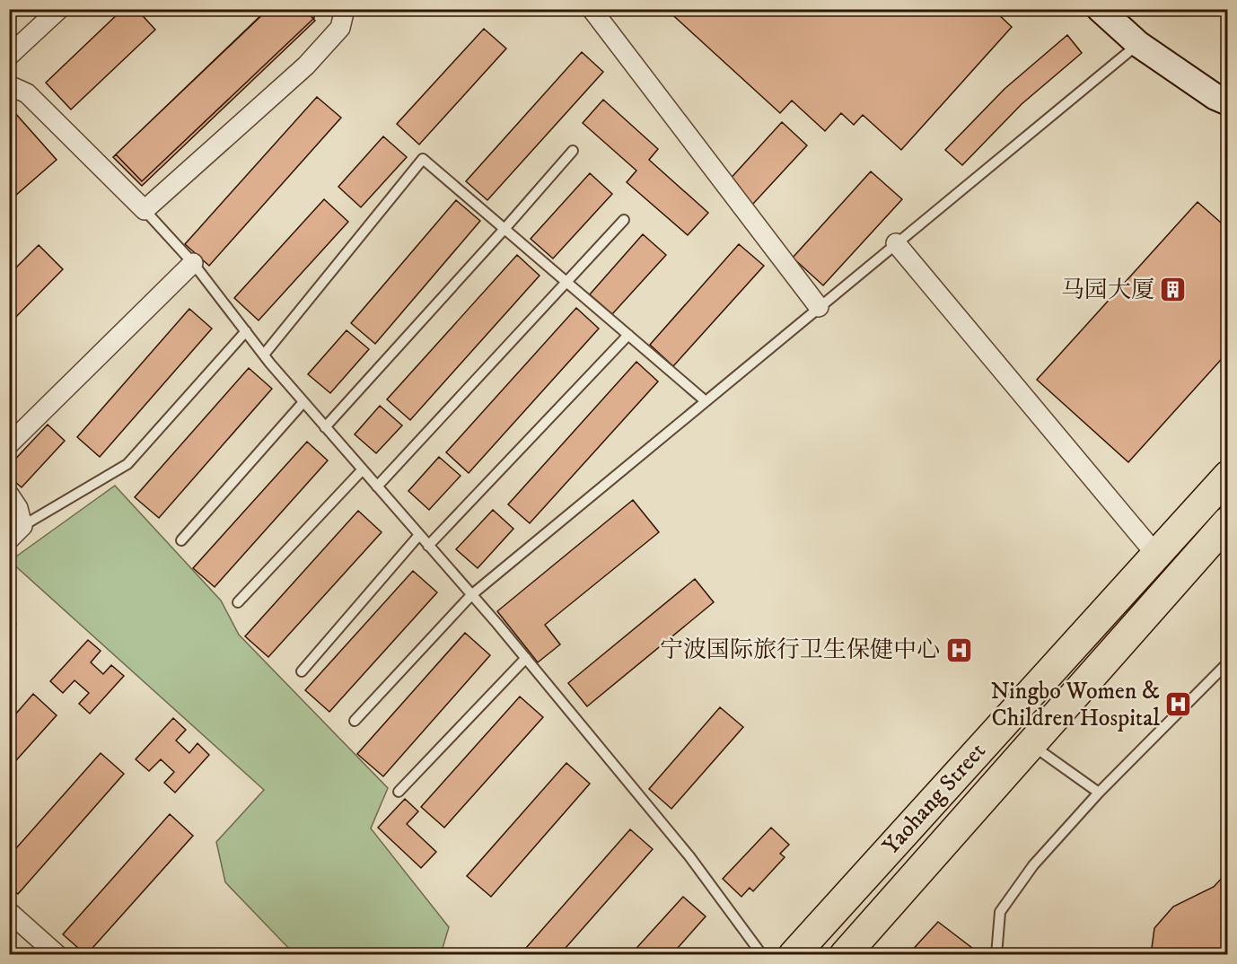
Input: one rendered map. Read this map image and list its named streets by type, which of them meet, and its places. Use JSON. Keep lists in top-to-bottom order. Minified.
{"streets":{"main road":["Yaohang Street"]},"places":{"building":["马园大厦"],"hospital":["宁波国际旅行卫生保健中心","Ningbo Women & Children Hospital"]}}
